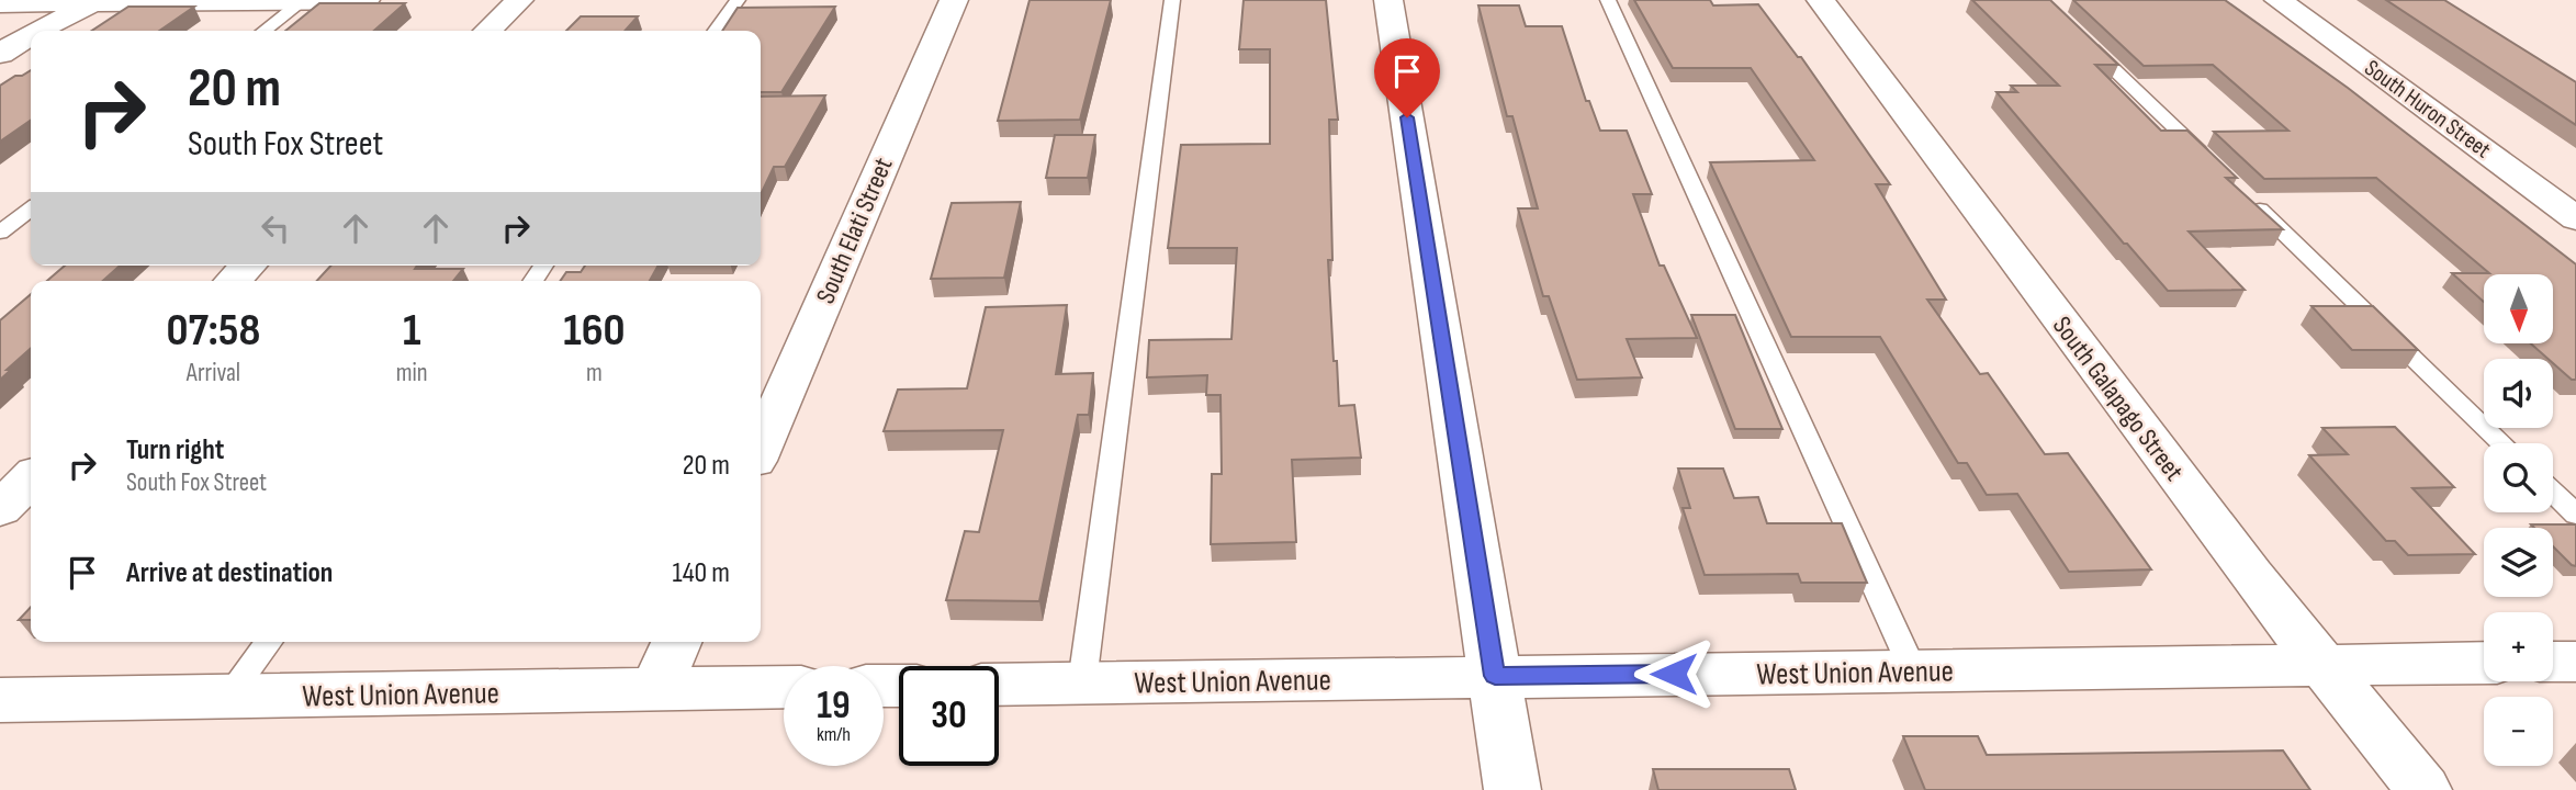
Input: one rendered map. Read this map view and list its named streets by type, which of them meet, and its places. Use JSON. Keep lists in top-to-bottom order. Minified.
{"streets":{"street":["South Huron Street","South Elati Street","South Galapago Street","West Union Avenue"]},"crossings":[["South Galapago Street","West Union Avenue"]],"north":"bottom","page":{"turn":["20 m","South Fox Street"],"map_buttons":["+","−"],"eta":["07:58","Arrival","1","min","160","m"],"list":[{"name":"Turn right","note":"South Fox Street","value":"20 m"},{"name":"Arrive at destination","value":"140 m"}],"speed":"19 km/h","limit":"30"}}
